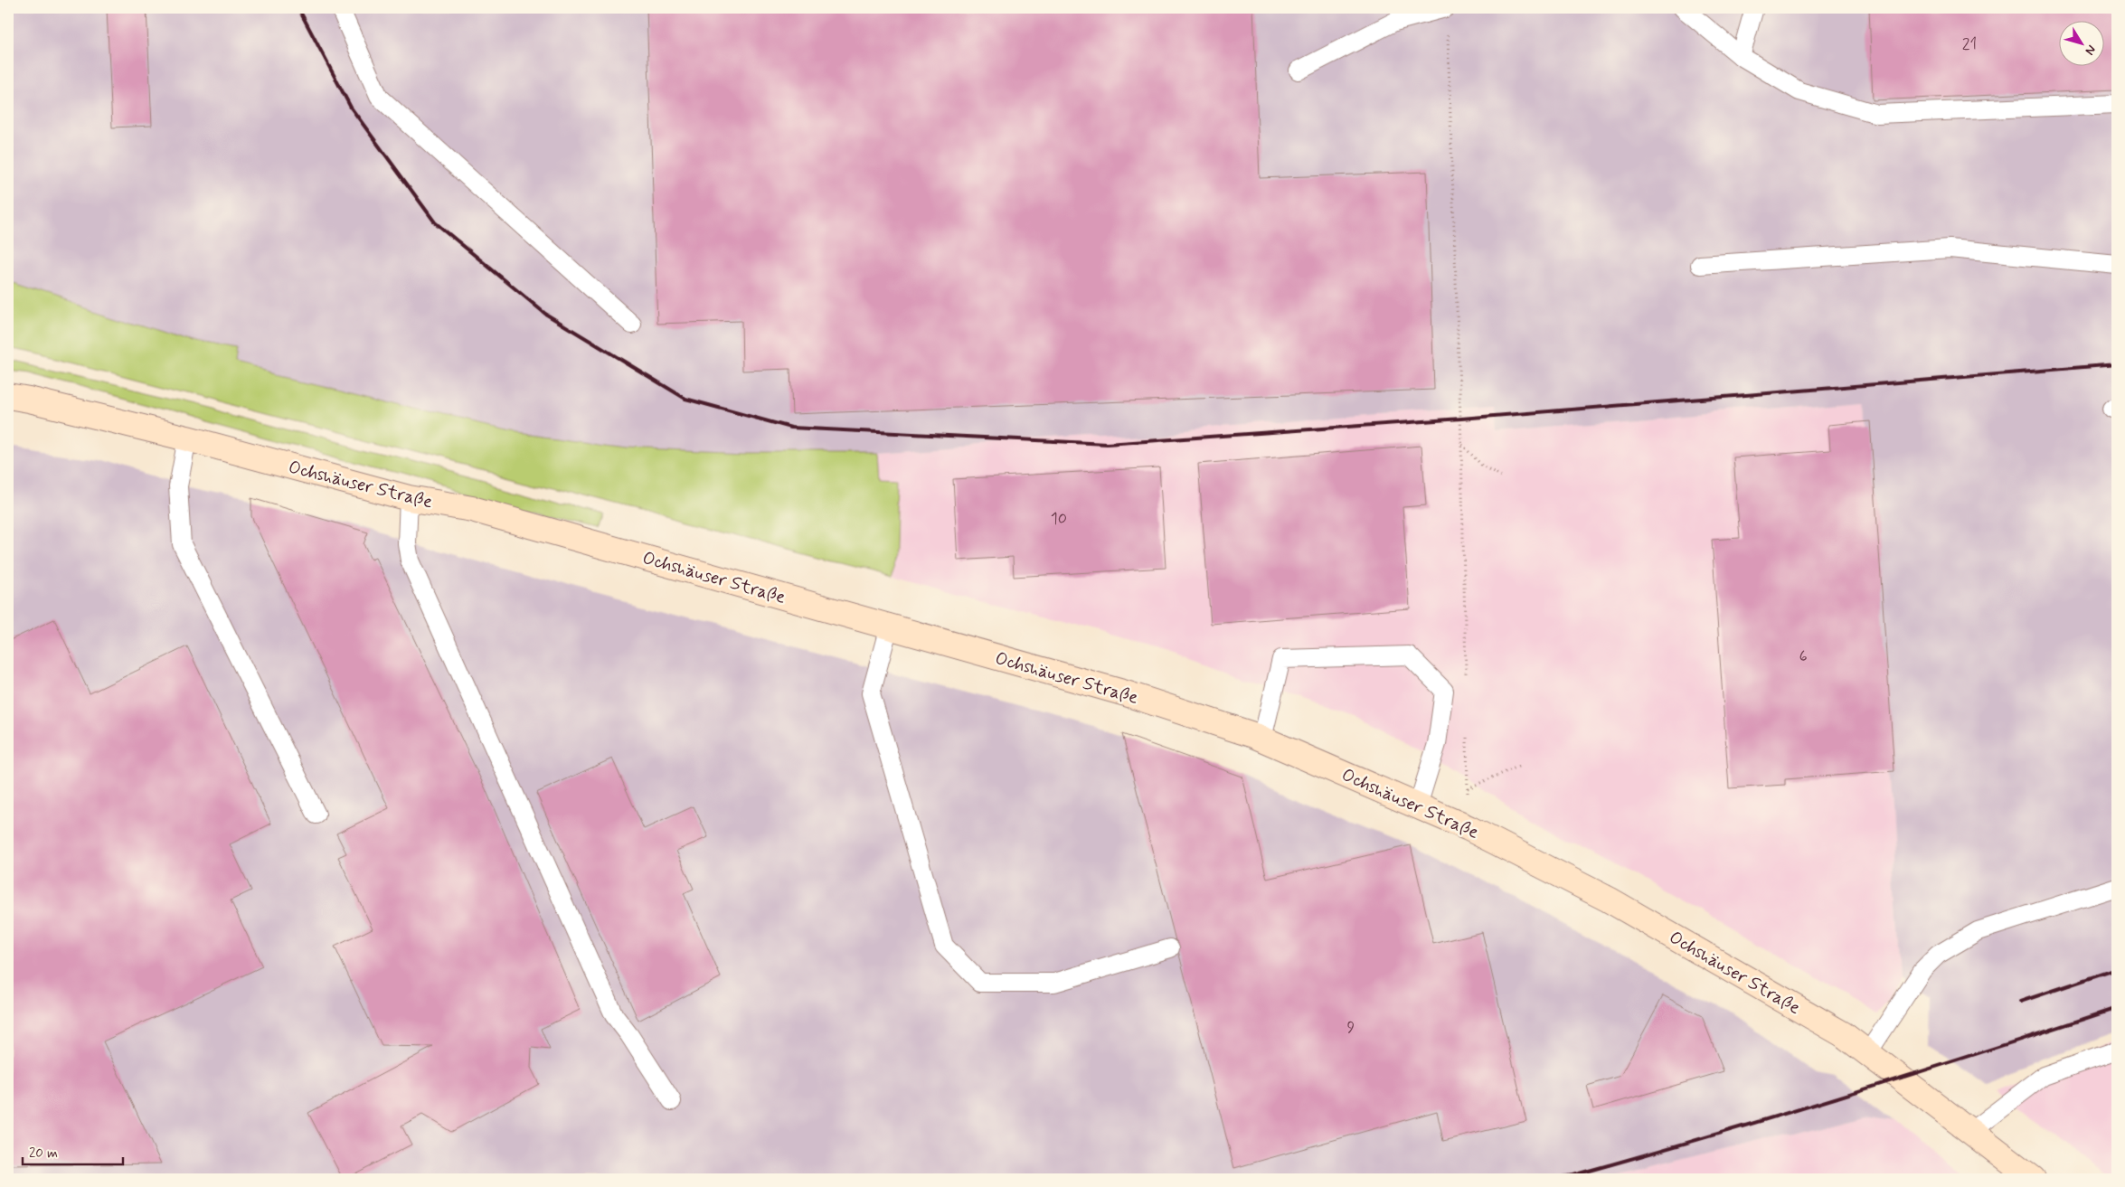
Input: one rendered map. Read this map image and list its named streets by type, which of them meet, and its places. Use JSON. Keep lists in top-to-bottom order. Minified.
{"streets":{"street":["Ochshäuser Straße"]},"house_numbers":["21","10","6","9"],"scale_bar":"20 m","north":"bottom right"}
